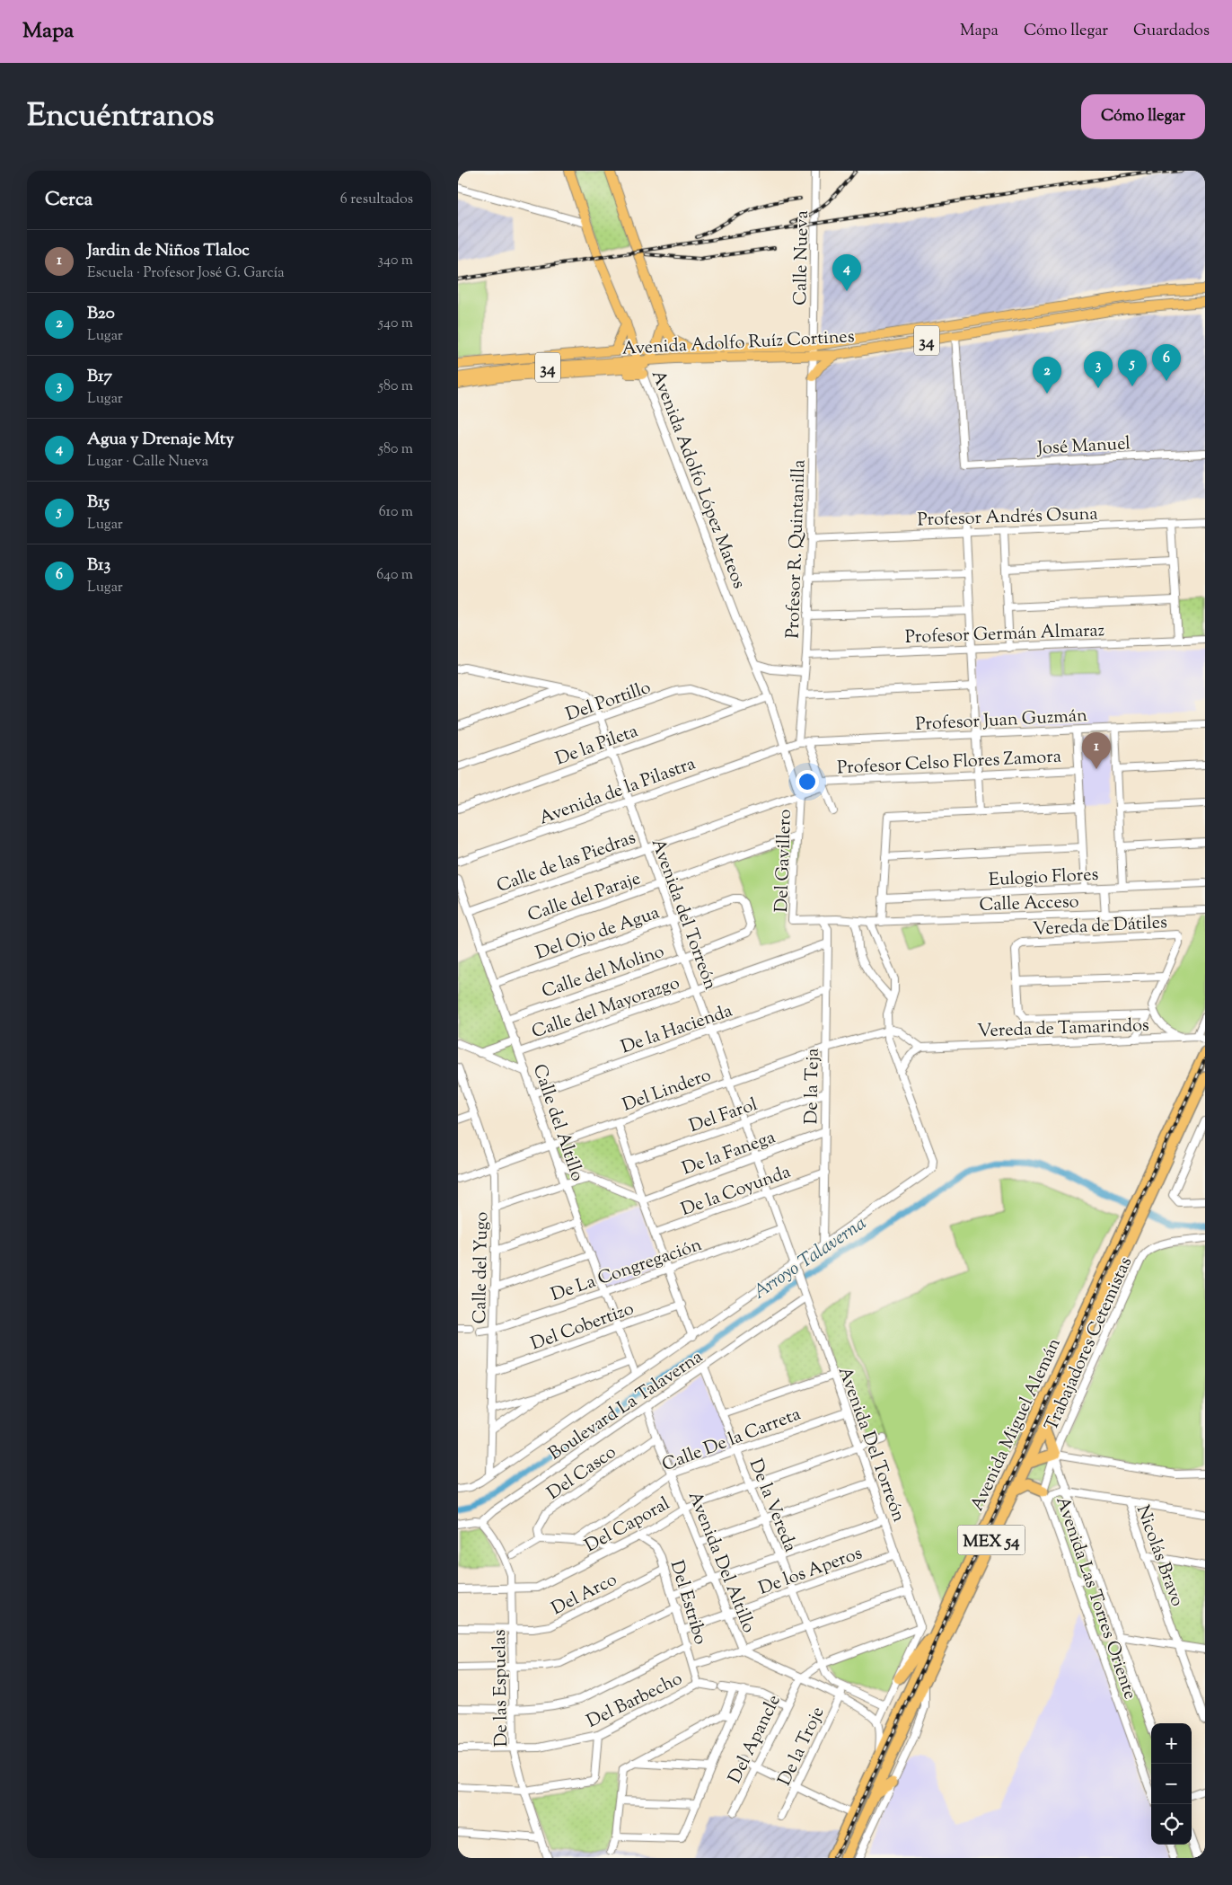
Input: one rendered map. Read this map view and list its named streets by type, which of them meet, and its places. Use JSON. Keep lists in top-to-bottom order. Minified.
{"streets":{"highway":["Avenida Miguel Alemán","MEX 54"],"main road":["34","Avenida Adolfo Ruíz Cortines","Avenida Adolfo López Mateos"],"street":["Calle Nueva","José Manuel","Profesor Andrés Osuna","Profesor R. Quintanilla","Profesor Germán Almaraz","Del Portillo","Profesor Juan Guzmán","De la Pileta","Profesor Celso Flores Zamora","Avenida de la Pilastra","Calle de las Piedras","Del Gavillero","Eulogio Flores","Calle del Paraje","Calle Acceso","Avenida del Torreón","Vereda de Dátiles","Del Ojo de Agua","Calle del Molino","Calle del Mayorazgo","Vereda de Tamarindos","De la Hacienda","De la Teja","Del Lindero","Del Farol","Calle del Altillo","De la Fanega","De la Coyunda","Calle del Yugo","De La Congregación","Del Cobertizo","Trabajadores Cetemistas","Boulevard La Talaverna","Calle De la Carreta","Avenida Del Torreón","Del Casco","De la Vereda","Del Caporal","Nicolás Bravo","Avenida Del Altillo","De los Aperos","Del Arco","Avenida Las Torres Oriente","Del Estribo","De las Espuelas","Del Barbecho","Del Apancle","De la Troje"]},"crossings":[["Calle Nueva","Avenida Adolfo Ruíz Cortines"],["Calle Nueva","Profesor R. Quintanilla"],["Avenida Adolfo Ruíz Cortines","José Manuel"],["Avenida Adolfo Ruíz Cortines","Avenida Adolfo López Mateos"],["Avenida Adolfo Ruíz Cortines","Profesor R. Quintanilla"],["Avenida Adolfo López Mateos","Avenida de la Pilastra"],["Avenida Adolfo López Mateos","Del Gavillero"],["Profesor Andrés Osuna","Profesor R. Quintanilla"],["Profesor R. Quintanilla","Profesor Germán Almaraz"],["Profesor R. Quintanilla","Profesor Juan Guzmán"],["Profesor R. Quintanilla","Avenida de la Pilastra"],["Del Portillo","De la Pileta"],["Del Portillo","Avenida del Torreón"],["Profesor Juan Guzmán","Avenida de la Pilastra"],["De la Pileta","Avenida del Torreón"],["Profesor Celso Flores Zamora","Calle de las Piedras"],["Profesor Celso Flores Zamora","Del Gavillero"],["Avenida de la Pilastra","Del Gavillero"],["Avenida de la Pilastra","Avenida del Torreón"],["Calle de las Piedras","Del Gavillero"],["Calle de las Piedras","Avenida del Torreón"],["Calle de las Piedras","Calle del Altillo"],["Del Gavillero","Calle del Paraje"],["Del Gavillero","Calle Acceso"],["Del Gavillero","Del Ojo de Agua"],["Del Gavillero","Calle del Molino"],["Calle del Paraje","Avenida del Torreón"],["Calle del Paraje","Calle del Altillo"],["Avenida del Torreón","Del Ojo de Agua"],["Avenida del Torreón","Calle del Molino"],["Avenida del Torreón","Calle del Mayorazgo"],["Avenida del Torreón","De la Hacienda"],["Avenida del Torreón","Del Lindero"],["Avenida del Torreón","Del Farol"],["Avenida del Torreón","De la Fanega"],["Avenida del Torreón","De la Coyunda"],["Avenida del Torreón","De La Congregación"],["Avenida del Torreón","Avenida Del Torreón"],["Del Ojo de Agua","Calle del Altillo"],["Calle del Molino","Calle del Altillo"],["Calle del Mayorazgo","De la Teja"],["Calle del Mayorazgo","Calle del Altillo"],["De la Hacienda","De la Teja"],["De la Hacienda","Calle del Altillo"],["De la Teja","Del Lindero"],["De la Teja","Del Farol"],["De la Teja","De la Fanega"],["De la Teja","De la Coyunda"],["Del Lindero","Calle del Altillo"],["Del Lindero","Calle del Yugo"],["Calle del Altillo","De La Congregación"],["Calle del Altillo","Del Cobertizo"],["Calle del Yugo","De La Congregación"],["Calle del Yugo","Del Cobertizo"],["Trabajadores Cetemistas","Avenida Las Torres Oriente"],["Boulevard La Talaverna","Avenida Del Torreón"],["Boulevard La Talaverna","De la Vereda"],["Boulevard La Talaverna","Avenida Del Altillo"],["Boulevard La Talaverna","De las Espuelas"],["Calle De la Carreta","Avenida Del Torreón"],["Calle De la Carreta","De la Vereda"],["Calle De la Carreta","Avenida Del Altillo"],["Avenida Del Torreón","Del Caporal"],["Avenida Del Torreón","De los Aperos"],["Del Casco","Avenida Del Altillo"],["De la Vereda","Del Caporal"],["De la Vereda","De los Aperos"],["De la Vereda","De la Troje"],["Del Caporal","Avenida Del Altillo"],["Del Caporal","Del Estribo"],["Del Caporal","De las Espuelas"],["Avenida Del Altillo","De los Aperos"],["Avenida Del Altillo","Del Apancle"],["Avenida Del Altillo","De la Troje"],["De los Aperos","Del Estribo"],["Del Arco","Del Estribo"],["Del Arco","De las Espuelas"],["Del Estribo","Del Barbecho"],["De las Espuelas","Del Barbecho"]],"water":["Arroyo Talaverna"],"page":{"header":"Mapa","nav":["Mapa","Cómo llegar","Guardados"],"title":"Encuéntranos","buttons":"Cómo llegar","heading":["Cerca","6 resultados"],"list":[{"mark":"1","name":"Jardin de Niños Tlaloc","note":"Escuela · Profesor José G. García","value":"340 m"},{"mark":"2","name":"B20","note":"Lugar","value":"540 m"},{"mark":"3","name":"B17","note":"Lugar","value":"580 m"},{"mark":"4","name":"Agua y Drenaje Mty","note":"Lugar · Calle Nueva","value":"580 m"},{"mark":"5","name":"B15","note":"Lugar","value":"610 m"},{"mark":"6","name":"B13","note":"Lugar","value":"640 m"}],"pins":["4","6","5","3","2","1"],"map_buttons":["+","−"]}}
